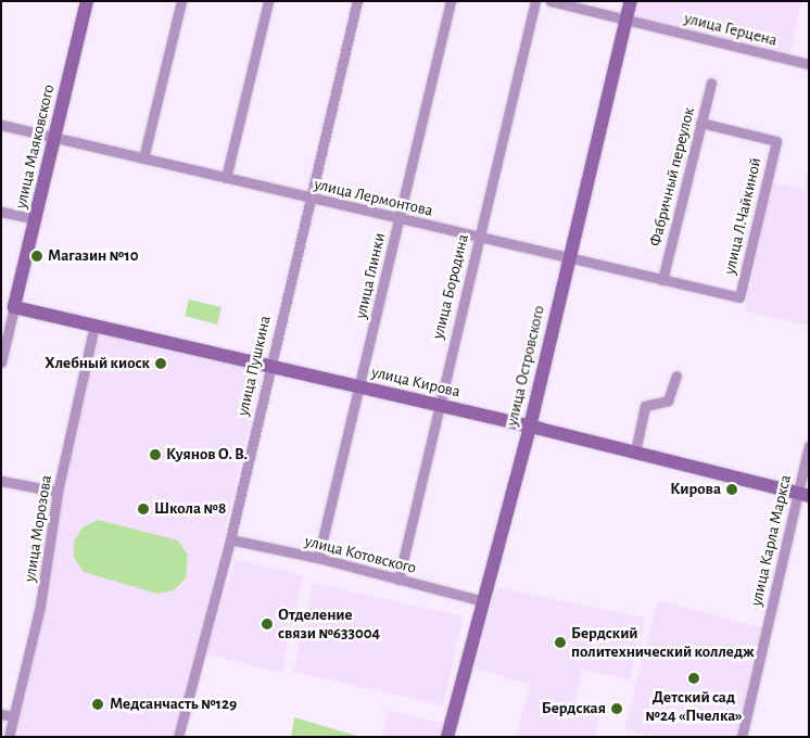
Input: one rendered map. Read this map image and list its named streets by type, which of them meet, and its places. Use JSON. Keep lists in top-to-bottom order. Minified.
{"streets":{"street":["улица Герцена","улица Маяковского","Фабричный переулок","улица Лермонтова","улица Л.Чайкиной","улица Глинки","улица Бородина","улица Пушкина","улица Островского","улица Кирова","улица Морозова","улица Карла Маркса","улица Котовского"]},"crossings":[["улица Герцена","улица Островского"],["улица Маяковского","улица Лермонтова"],["улица Маяковского","улица Кирова"],["Фабричный переулок","улица Лермонтова"],["Фабричный переулок","улица Л.Чайкиной"],["улица Лермонтова","улица Л.Чайкиной"],["улица Лермонтова","улица Глинки"],["улица Лермонтова","улица Бородина"],["улица Лермонтова","улица Пушкина"],["улица Лермонтова","улица Островского"],["улица Глинки","улица Кирова"],["улица Глинки","улица Котовского"],["улица Бородина","улица Кирова"],["улица Бородина","улица Котовского"],["улица Пушкина","улица Кирова"],["улица Пушкина","улица Котовского"],["улица Островского","улица Кирова"],["улица Островского","улица Котовского"],["улица Кирова","улица Морозова"],["улица Кирова","улица Карла Маркса"]],"places":["Магазин №10","Хлебный киоск","Куянов О. В.","Кирова","Школа №8","Отделение связи №633004","Бердский политехнический колледж","Детский сад №24 «Пчелка»","Медсанчасть №129","Бердская"]}
